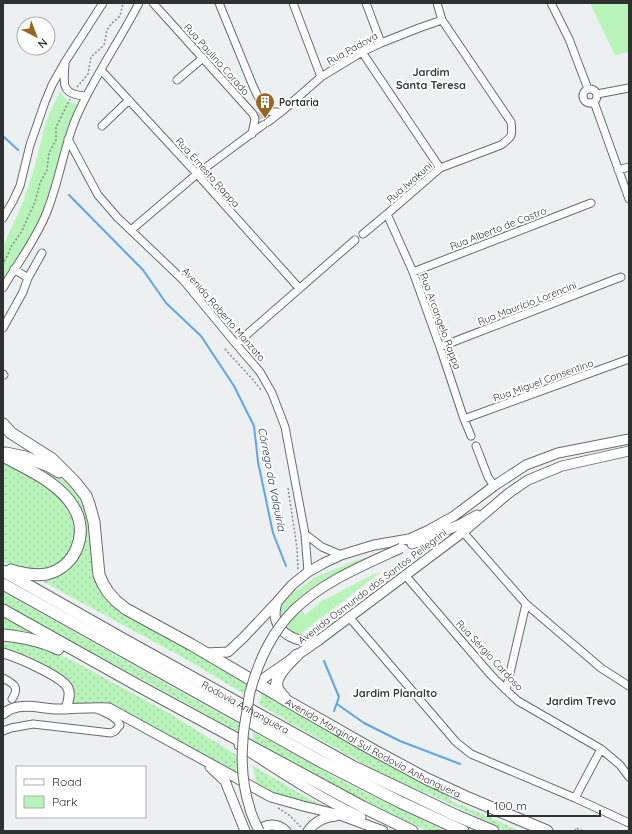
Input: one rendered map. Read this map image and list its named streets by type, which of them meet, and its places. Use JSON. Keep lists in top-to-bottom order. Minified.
{"streets":{"highway":["Rodovia Anhanguera","Avenida Marginal Sul Rodovia Anhanguera"],"main road":["Avenida Osmundo dos Santos Pellegrini"],"street":["Rua Padova","Rua Paulino Corado","Rua Ernesto Rappa","Rua Iwakuni","Rua Alberto de Castro","Rua Maurício Lorencini","Avenida Roberto Manzato","Rua Arcangelo Rappa","Rua Miguel Consentino","Rua Sérgio Cardoso"]},"crossings":[["Rua Padova","Rua Ernesto Rappa"],["Rua Padova","Rua Iwakuni"],["Rua Padova","Avenida Roberto Manzato"],["Rua Iwakuni","Rua Arcangelo Rappa"],["Rua Alberto de Castro","Rua Arcangelo Rappa"],["Rua Maurício Lorencini","Rua Arcangelo Rappa"],["Avenida Roberto Manzato","Avenida Osmundo dos Santos Pellegrini"],["Rua Arcangelo Rappa","Rua Miguel Consentino"],["Avenida Osmundo dos Santos Pellegrini","Rua Sérgio Cardoso"],["Avenida Osmundo dos Santos Pellegrini","Avenida Marginal Sul Rodovia Anhanguera"]],"districts":["Jardim Santa Teresa","Jardim Planalto","Jardim Trevo"],"water":["Córrego da Valquiria"],"places":{"building":["Portaria"]},"legend":["Road","Park"],"scale_bar":"100 m","north":"bottom right"}
